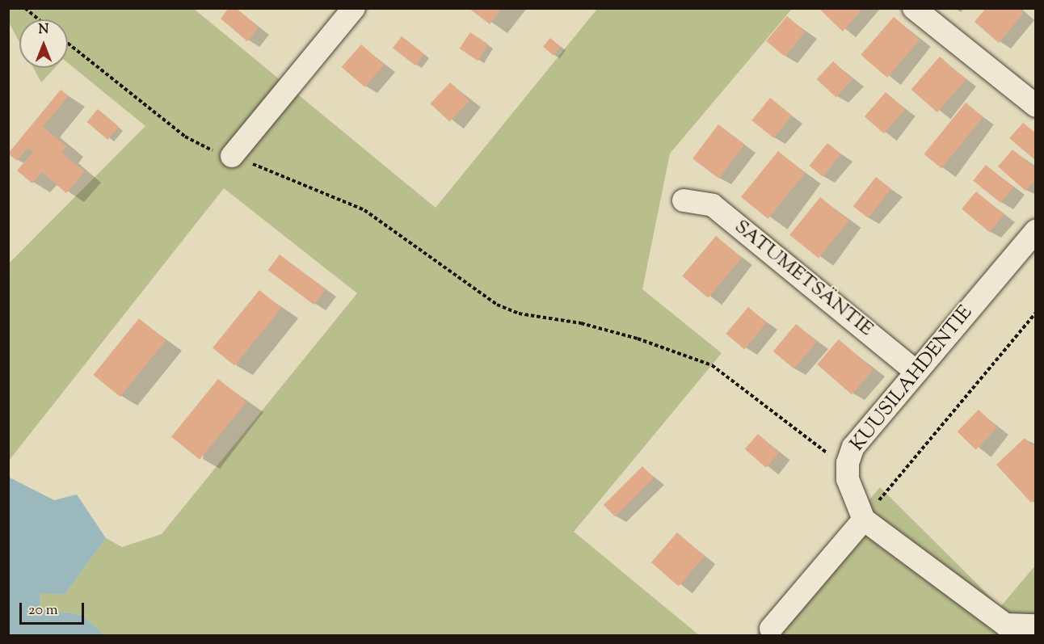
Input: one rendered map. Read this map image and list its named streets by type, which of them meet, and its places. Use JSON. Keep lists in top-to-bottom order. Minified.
{"streets":{"street":["SATUMETSÄNTIE","KUUSILAHDENTIE"]},"crossings":[["SATUMETSÄNTIE","KUUSILAHDENTIE"]],"scale_bar":"20 m","north":"top"}
